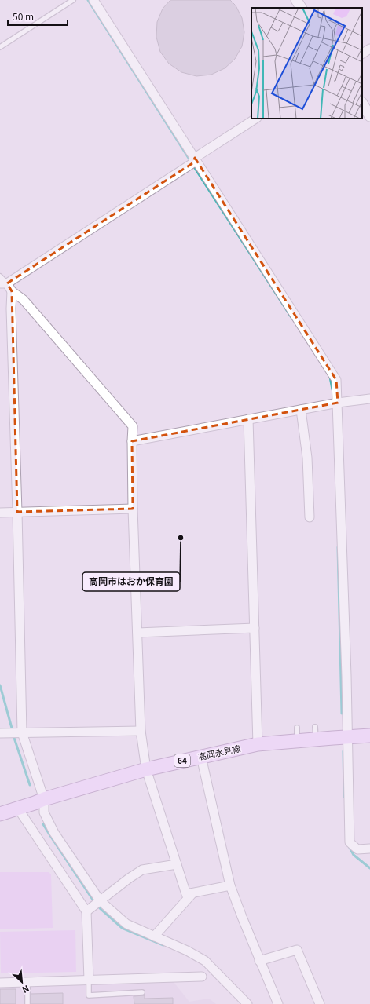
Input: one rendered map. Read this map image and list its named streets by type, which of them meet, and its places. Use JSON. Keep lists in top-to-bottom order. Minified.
{"streets":{"main road":["高岡氷見線","64"]},"places":["高岡市はおか保育園"],"scale_bar":"50 m","north":"bottom right"}
